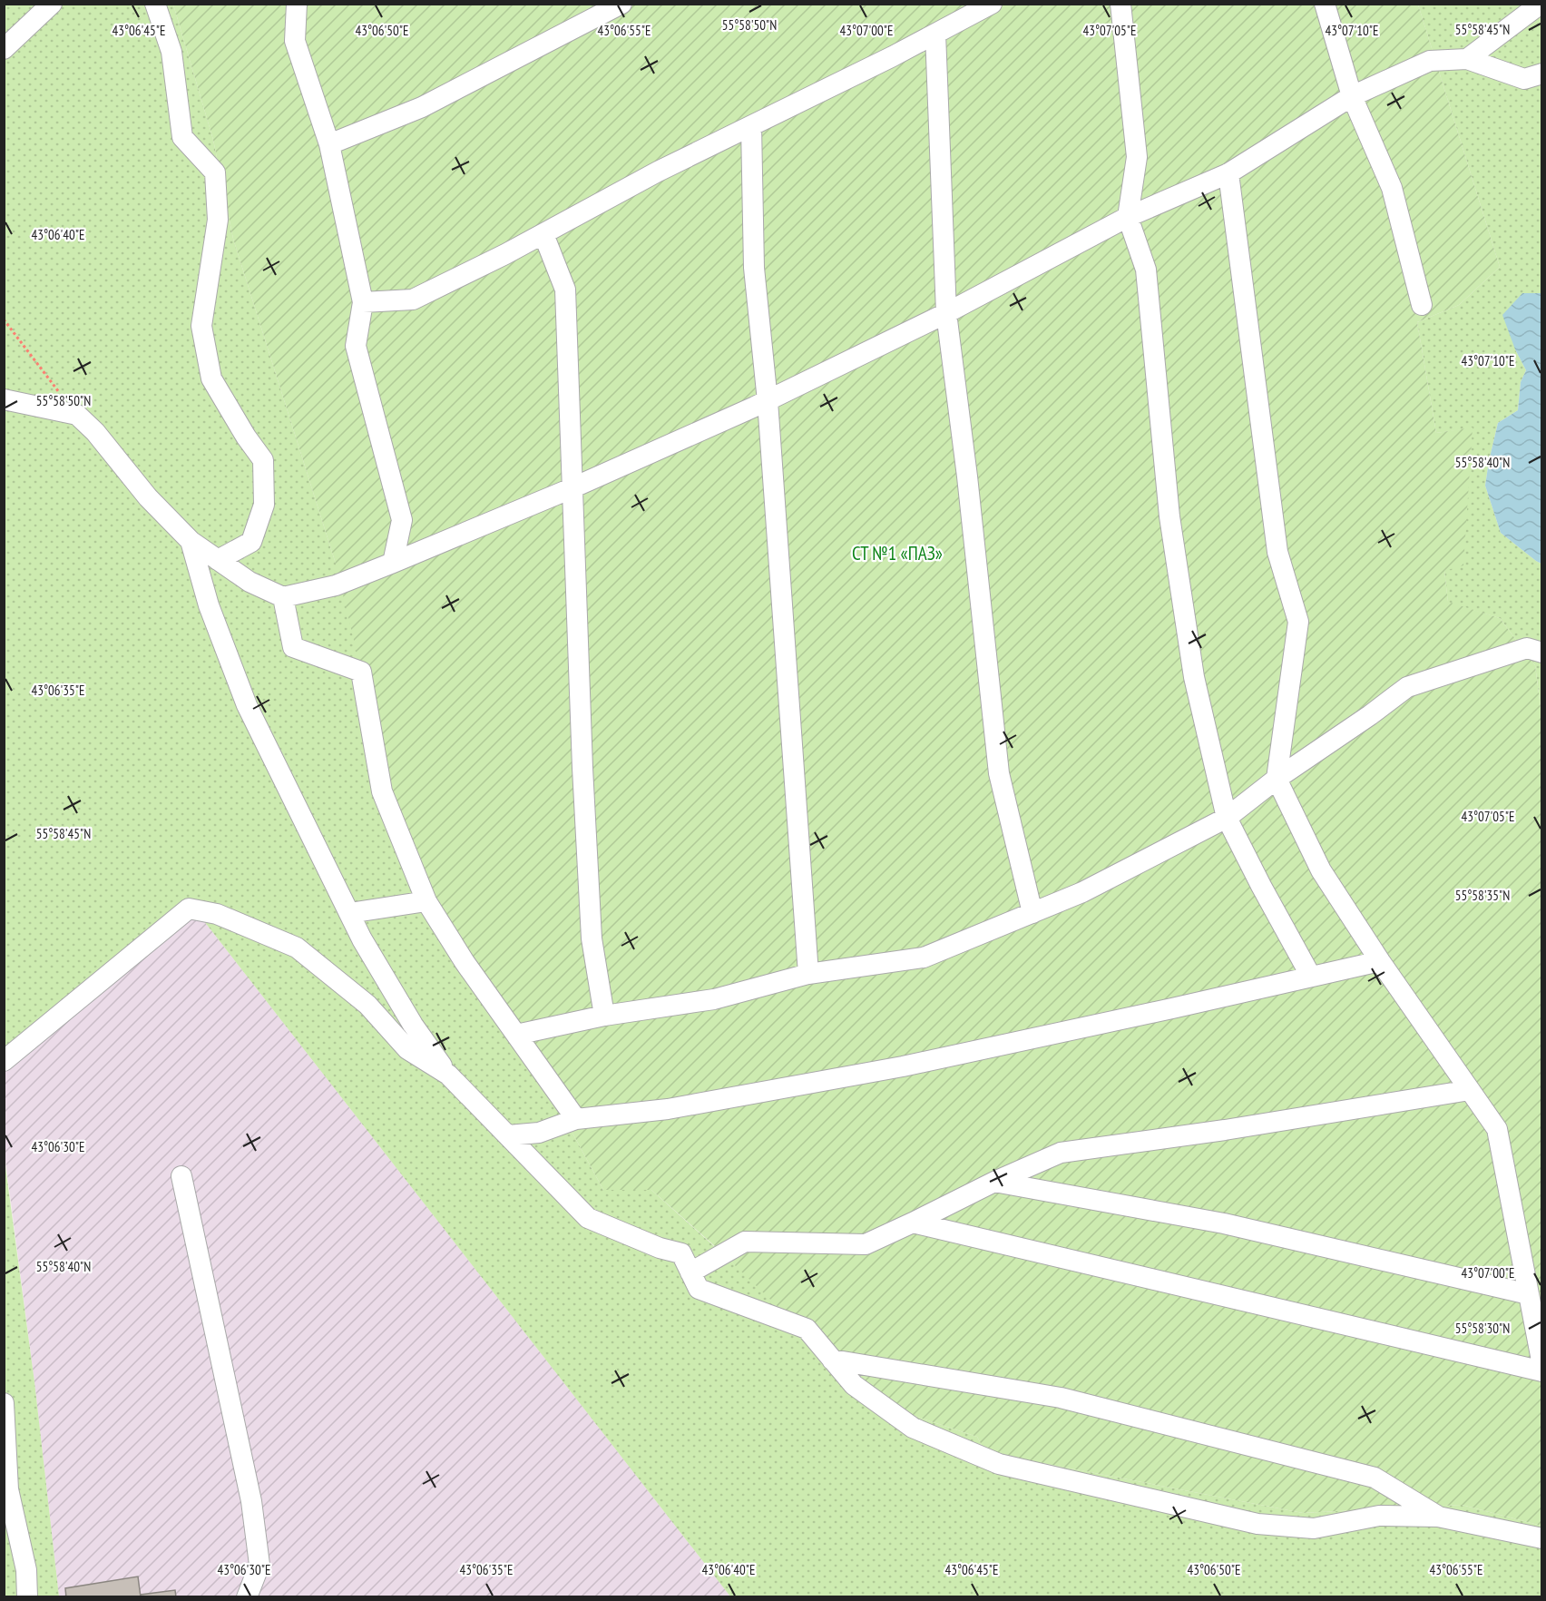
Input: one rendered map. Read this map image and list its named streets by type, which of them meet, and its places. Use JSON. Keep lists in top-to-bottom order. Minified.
{"parks":["СТ №1 «ПАЗ»"],"coordinates":["55°58'50\"N","55°58'45\"N","43°06'45\"E","43°06'50\"E","43°06'55\"E","43°07'00\"E","43°07'05\"E","43°07'10\"E","43°06'40\"E","55°58'40\"N","43°06'35\"E","55°58'35\"N","43°06'30\"E","55°58'30\"N"]}
